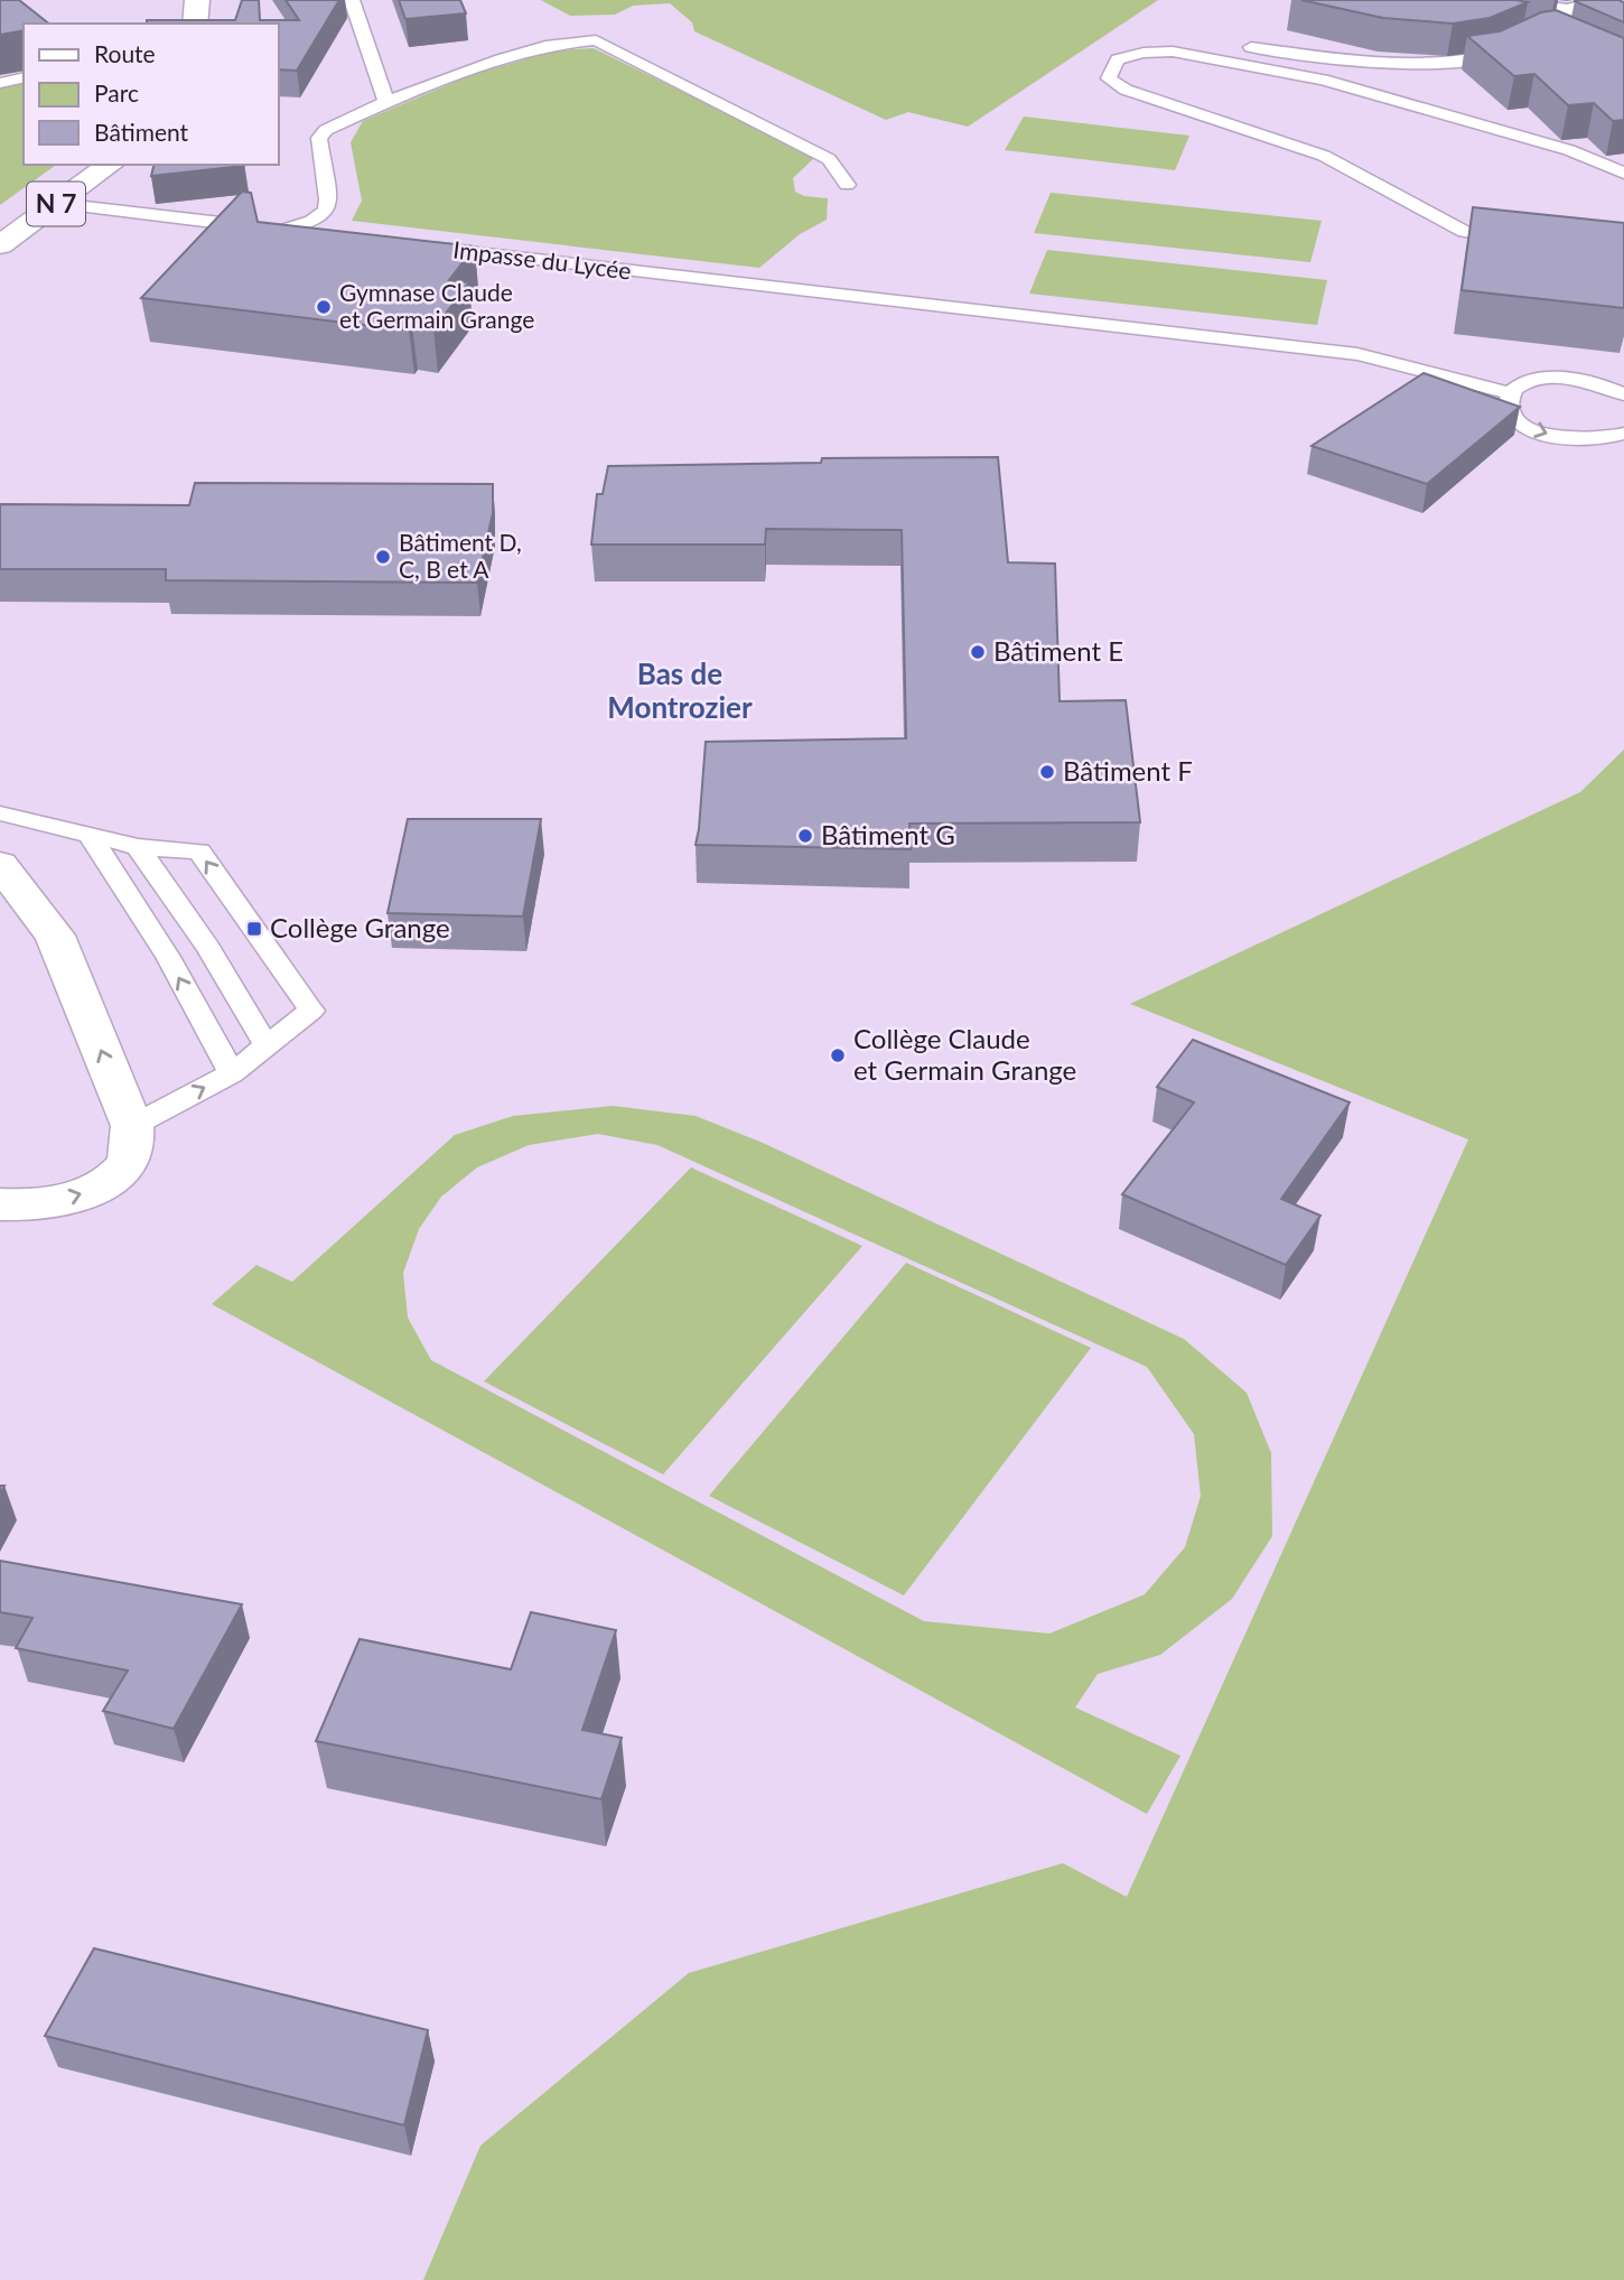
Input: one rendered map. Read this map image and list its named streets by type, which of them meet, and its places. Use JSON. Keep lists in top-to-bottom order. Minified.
{"streets":{"street":["N 7"],"lane":["Impasse du Lycée"]},"districts":["Bas de Montrozier"],"places":{"other":["Gymnase Claude et Germain Grange","Bâtiment D, C, B et A","Bâtiment E","Bâtiment F","Bâtiment G","Collège Claude et Germain Grange"],"transit":["Collège Grange"]},"legend":["Route","Parc","Bâtiment"]}
